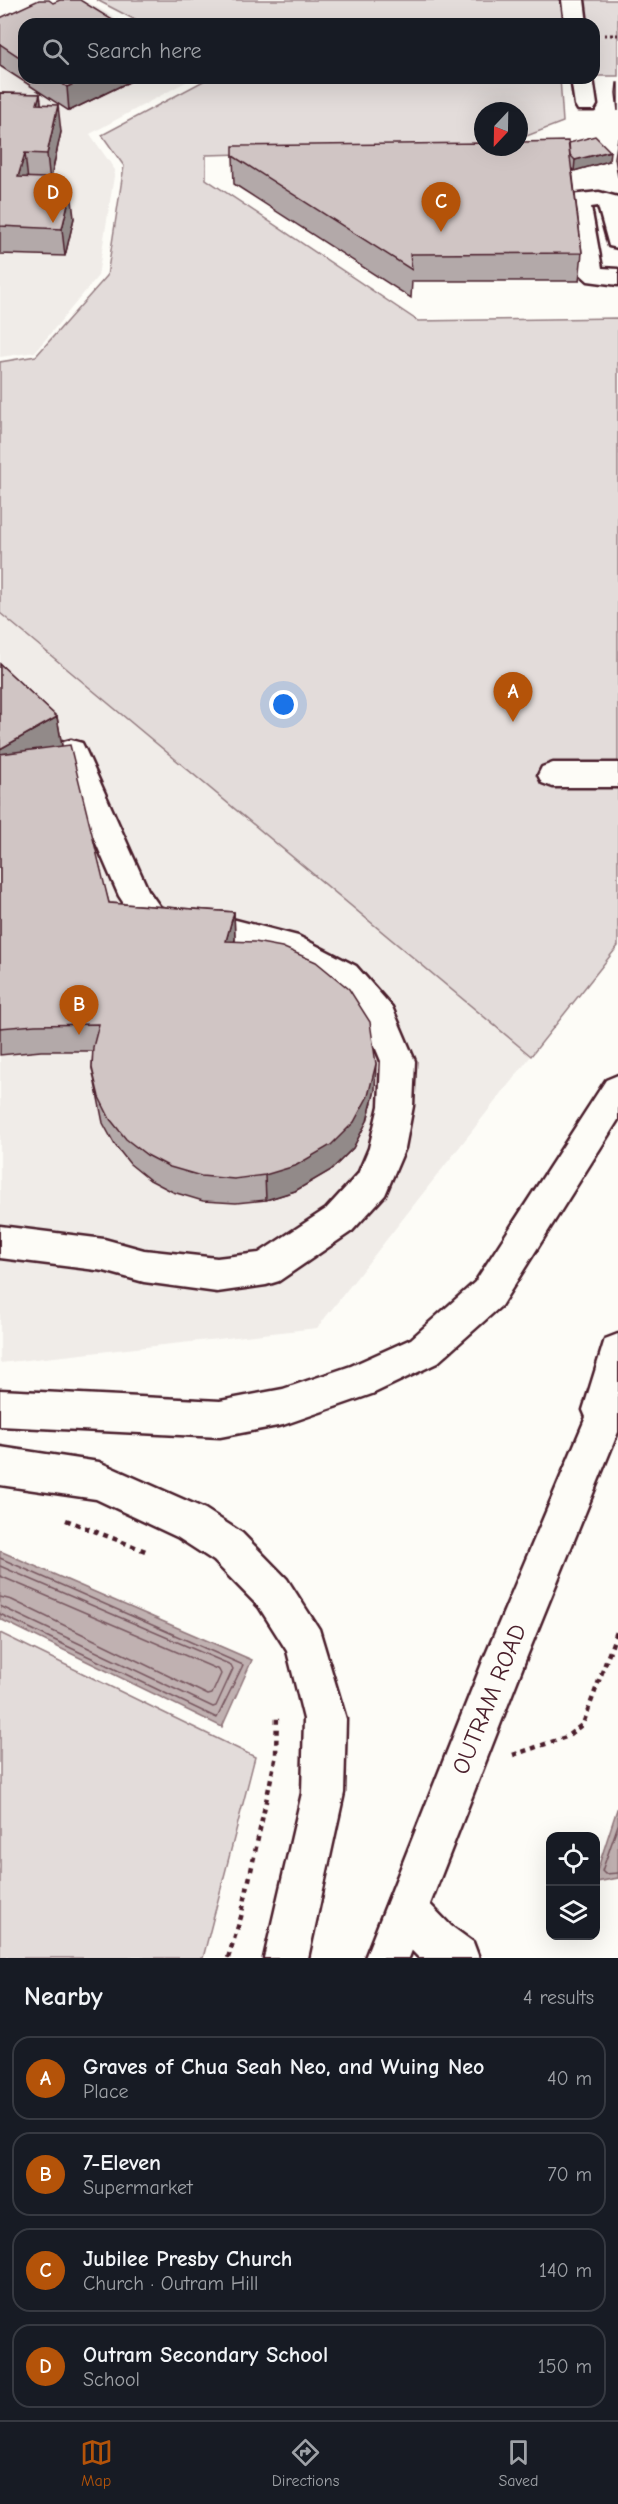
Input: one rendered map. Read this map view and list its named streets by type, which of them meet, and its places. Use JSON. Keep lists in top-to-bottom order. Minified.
{"streets":{"main road":["OUTRAM ROAD"]},"north":"bottom","page":{"search":"Search here","pins":["D","C","A","B"],"heading":["Nearby","4 results"],"list":[{"mark":"A","name":"Graves of Chua Seah Neo, and Wuing Neo","note":"Place","value":"40 m"},{"mark":"B","name":"7-Eleven","note":"Supermarket","value":"70 m"},{"mark":"C","name":"Jubilee Presby Church","note":"Church · Outram Hill","value":"140 m"},{"mark":"D","name":"Outram Secondary School","note":"School","value":"150 m"}],"nav":["Map","Directions","Saved"]}}
